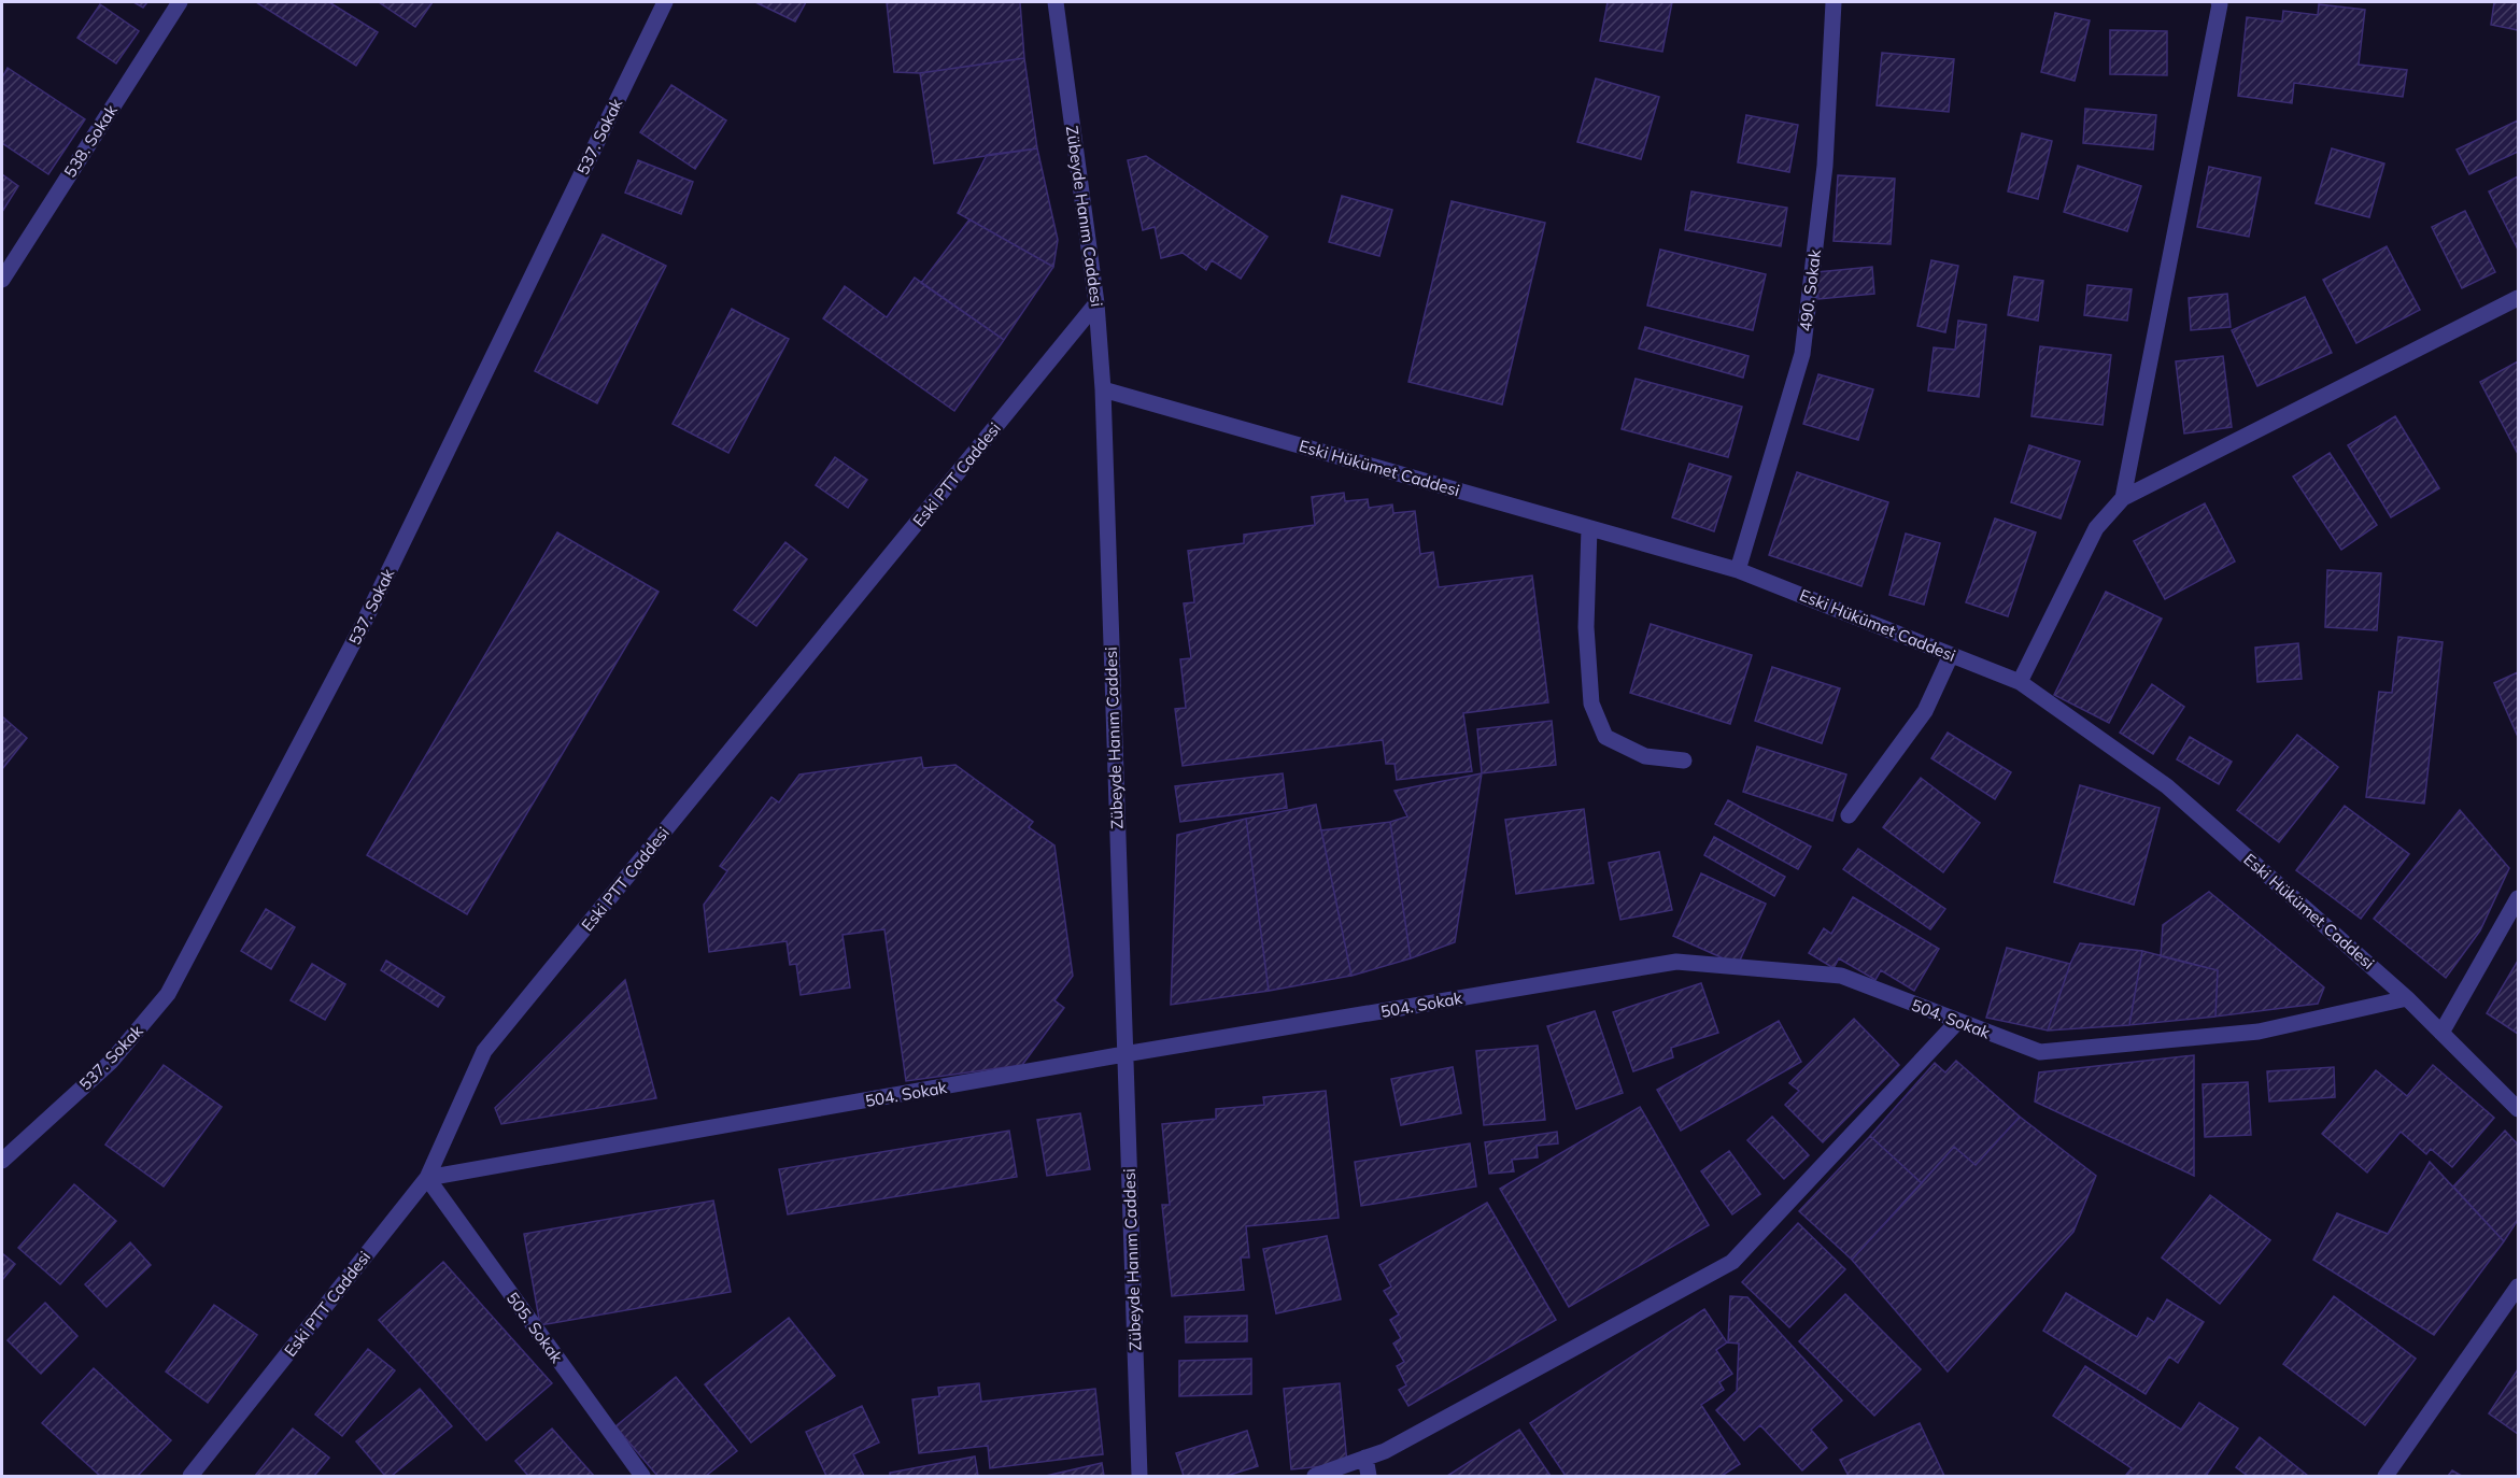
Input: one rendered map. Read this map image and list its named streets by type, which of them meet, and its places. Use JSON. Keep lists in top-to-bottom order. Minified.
{"streets":{"street":["537. Sokak","538. Sokak","Zübeyde Hanım Caddesi","490. Sokak","Eski Hükümet Caddesi","Eski PTT Caddesi","504. Sokak","505. Sokak"]},"crossings":[["Zübeyde Hanım Caddesi","Eski Hükümet Caddesi"],["Zübeyde Hanım Caddesi","Eski PTT Caddesi"],["Zübeyde Hanım Caddesi","504. Sokak"],["490. Sokak","Eski Hükümet Caddesi"],["Eski Hükümet Caddesi","504. Sokak"],["Eski PTT Caddesi","504. Sokak"],["Eski PTT Caddesi","505. Sokak"],["504. Sokak","505. Sokak"]]}
